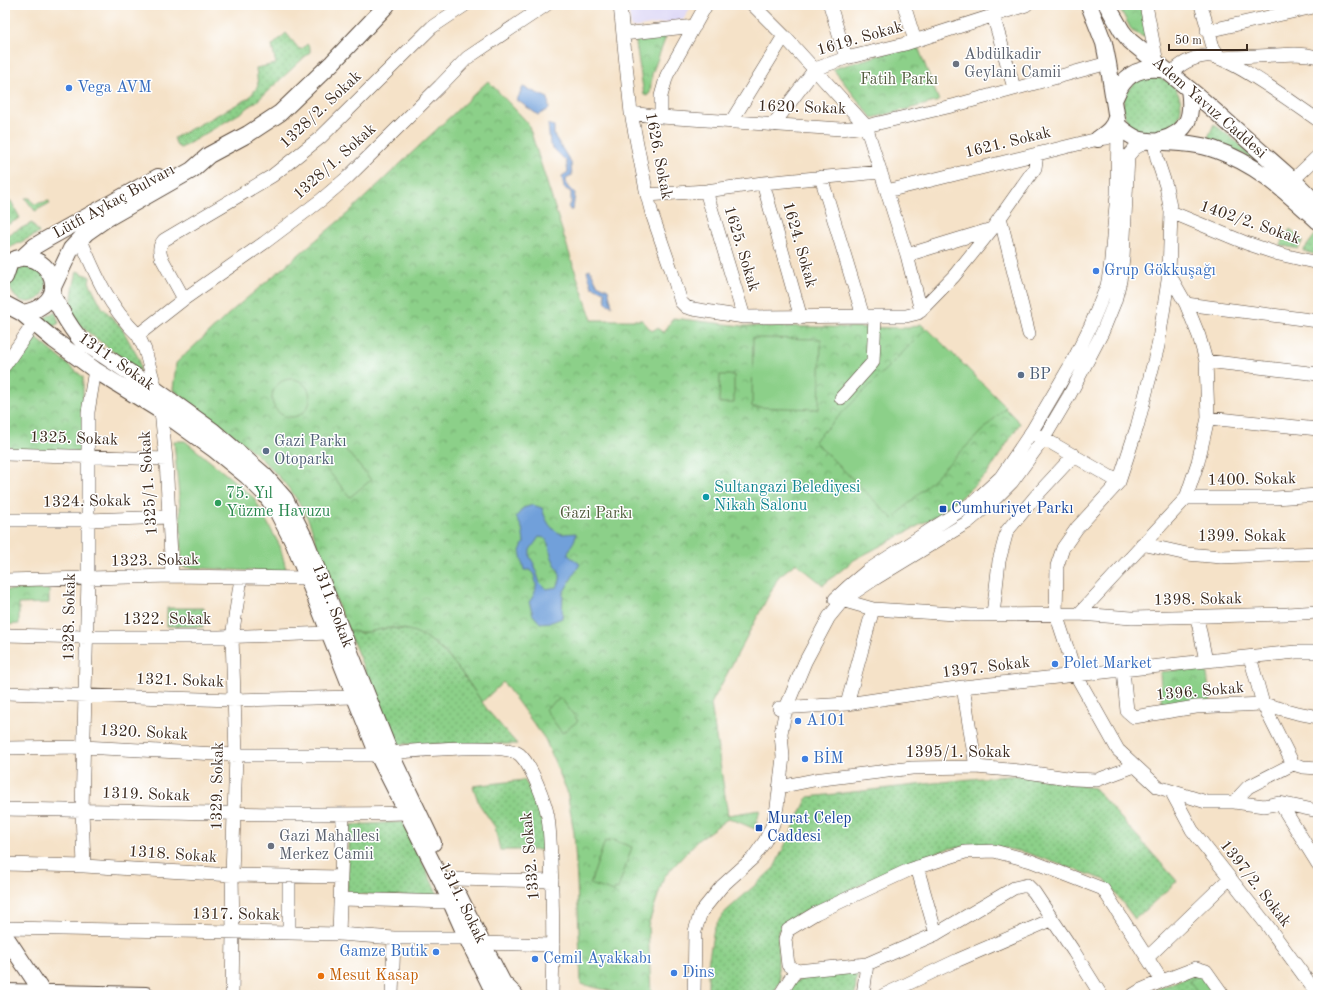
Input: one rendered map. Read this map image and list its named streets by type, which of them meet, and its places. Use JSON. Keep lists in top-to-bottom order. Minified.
{"streets":{"main road":["Adem Yavuz Caddesi","Lütfi Aykaç Bulvarı","1311. Sokak"],"street":["1619. Sokak","1620. Sokak","1328/2. Sokak","1621. Sokak","1626. Sokak","1328/1. Sokak","1402/2. Sokak","1624. Sokak","1625. Sokak","1325. Sokak","1400. Sokak","1325/1. Sokak","1324. Sokak","1399. Sokak","1323. Sokak","1398. Sokak","1328. Sokak","1322. Sokak","1397. Sokak","1321. Sokak","1396. Sokak","1320. Sokak","1395/1. Sokak","1329. Sokak","1319. Sokak","1318. Sokak","1332. Sokak","1397/2. Sokak","1317. Sokak"]},"crossings":[["1619. Sokak","1620. Sokak"],["1620. Sokak","1626. Sokak"],["1328/2. Sokak","1328/1. Sokak"],["1626. Sokak","1625. Sokak"],["Lütfi Aykaç Bulvarı","1311. Sokak"],["1311. Sokak","1325/1. Sokak"],["1311. Sokak","1323. Sokak"],["1311. Sokak","1328. Sokak"],["1311. Sokak","1322. Sokak"],["1311. Sokak","1321. Sokak"],["1311. Sokak","1320. Sokak"],["1311. Sokak","1319. Sokak"],["1311. Sokak","1332. Sokak"],["1311. Sokak","1317. Sokak"],["1325. Sokak","1325/1. Sokak"],["1325. Sokak","1328. Sokak"],["1325/1. Sokak","1324. Sokak"],["1325/1. Sokak","1323. Sokak"],["1324. Sokak","1328. Sokak"],["1323. Sokak","1328. Sokak"],["1323. Sokak","1329. Sokak"],["1328. Sokak","1322. Sokak"],["1328. Sokak","1321. Sokak"],["1328. Sokak","1320. Sokak"],["1328. Sokak","1319. Sokak"],["1328. Sokak","1318. Sokak"],["1322. Sokak","1329. Sokak"],["1397. Sokak","1396. Sokak"],["1321. Sokak","1329. Sokak"],["1320. Sokak","1329. Sokak"],["1320. Sokak","1332. Sokak"],["1329. Sokak","1319. Sokak"],["1329. Sokak","1318. Sokak"],["1329. Sokak","1317. Sokak"],["1332. Sokak","1317. Sokak"]],"parks":["Fatih Parkı","Gazi Parkı"],"places":{"other":["Abdülkadir Geylani Camii","Vega AVM","Grup Gökkuşağı","BP","Gazi Parkı Otoparkı","Sultangazi Belediyesi Nikah Salonu","75. Yıl Yüzme Havuzu","Polet Market","A101","BİM","Gazi Mahallesi Merkez Camii","Gamze Butik","Cemil Ayakkabı","Dins","Mesut Kasap"],"transit":["Cumhuriyet Parkı","Murat Celep Caddesi"]},"scale_bar":"50 m"}
